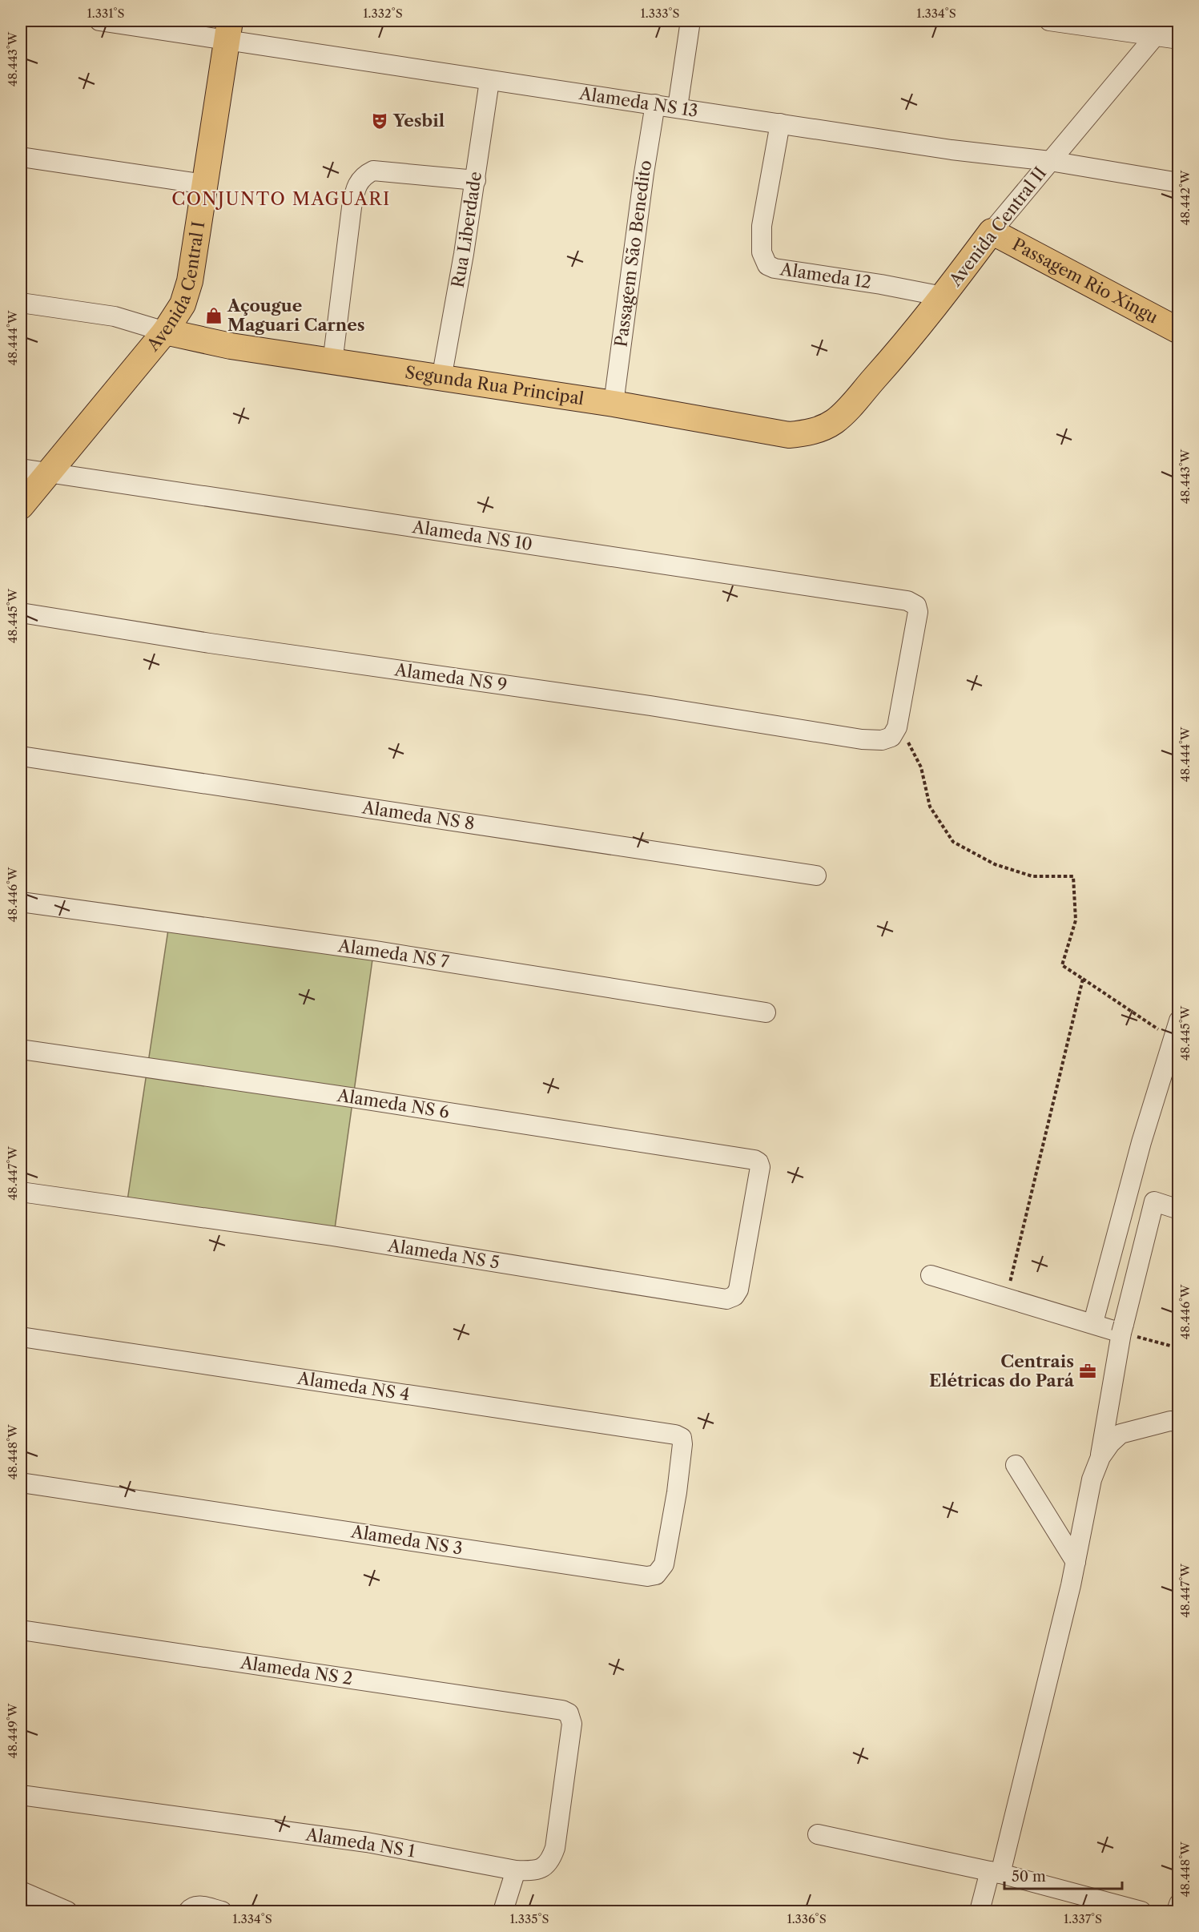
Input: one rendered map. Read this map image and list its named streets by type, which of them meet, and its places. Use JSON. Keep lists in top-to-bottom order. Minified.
{"streets":{"main road":["Avenida Central II","Passagem Rio Xingu","Avenida Central I","Segunda Rua Principal"],"street":["Alameda NS 13","Rua Liberdade","Passagem São Benedito","Alameda 12","Alameda NS 10","Alameda NS 9","Alameda NS 8","Alameda NS 7","Alameda NS 6","Alameda NS 5","Alameda NS 4","Alameda NS 3","Alameda NS 2","Alameda NS 1"]},"crossings":[["Alameda NS 13","Avenida Central II"],["Alameda NS 13","Rua Liberdade"],["Alameda NS 13","Passagem São Benedito"],["Alameda NS 13","Alameda 12"],["Alameda NS 13","Avenida Central I"],["Avenida Central II","Alameda 12"],["Avenida Central II","Passagem Rio Xingu"],["Avenida Central II","Segunda Rua Principal"],["Rua Liberdade","Segunda Rua Principal"],["Passagem São Benedito","Segunda Rua Principal"],["Avenida Central I","Segunda Rua Principal"],["Avenida Central I","Alameda NS 10"],["Alameda NS 10","Alameda NS 9"],["Alameda NS 6","Alameda NS 5"],["Alameda NS 4","Alameda NS 3"],["Alameda NS 2","Alameda NS 1"]],"districts":["CONJUNTO MAGUARI"],"places":{"theatre":["Yesbil"],"shop":["Açougue Maguari Carnes"],"office":["Centrais Elétricas do Pará"]},"scale_bar":"50 m","coordinates":["1.331°S","1.332°S","1.333°S","1.334°S","48.443°W","48.442°W","48.444°W","48.445°W","48.446°W","48.447°W","48.448°W","48.449°W","1.335°S","1.336°S","1.337°S"]}
